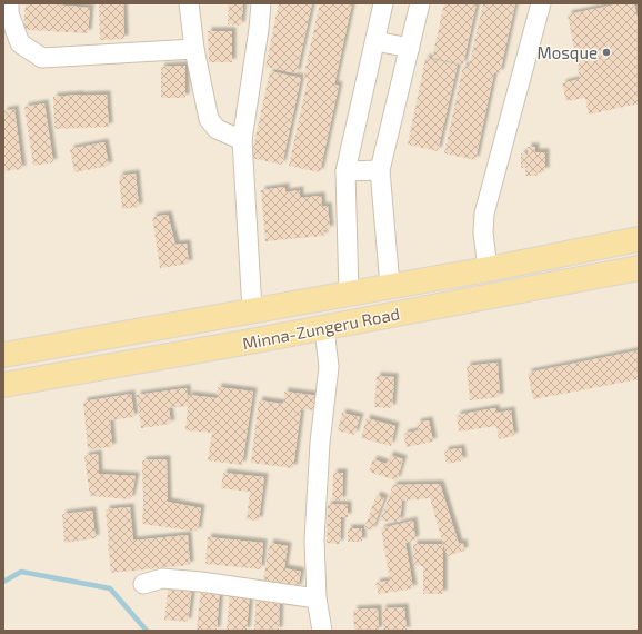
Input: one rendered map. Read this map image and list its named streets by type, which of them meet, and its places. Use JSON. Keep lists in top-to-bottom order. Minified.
{"streets":{"main road":["Minna-Zungeru Road"]},"places":["Mosque"]}
